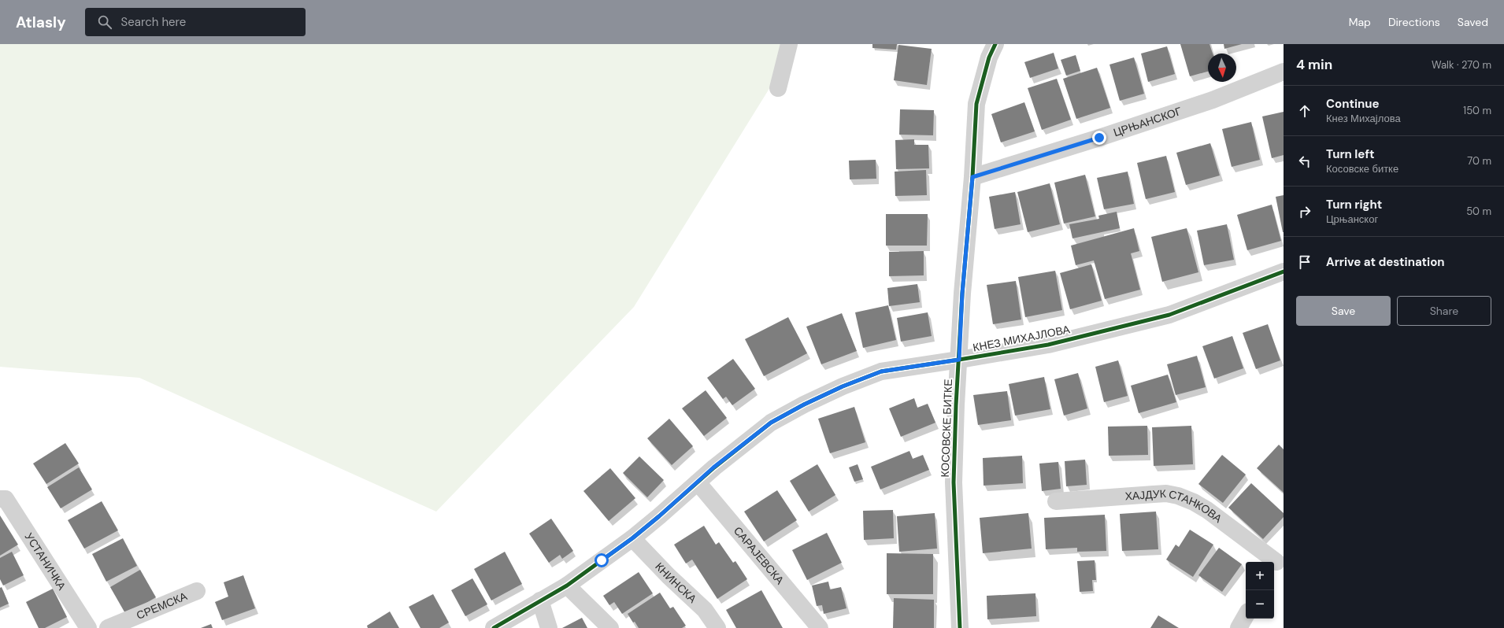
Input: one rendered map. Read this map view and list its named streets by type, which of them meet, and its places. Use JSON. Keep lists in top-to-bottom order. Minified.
{"streets":{"street":["ЦРЊАНСКОГ","КНЕЗ МИХАЈЛОВА","КОСОВСКЕ БИТКЕ","ХАЈДУК СТАНКОВА","САРАЈЕВСКА","УСТАНИЧКА","КНИНСКА","СРЕМСКА"]},"crossings":[["ЦРЊАНСКОГ","КОСОВСКЕ БИТКЕ"],["КНЕЗ МИХАЈЛОВА","КОСОВСКЕ БИТКЕ"],["КНЕЗ МИХАЈЛОВА","САРАЈЕВСКА"],["КНЕЗ МИХАЈЛОВА","КНИНСКА"]],"north":"bottom","page":{"header":"Atlasly","search":"Search here","nav":["Map","Directions","Saved"],"heading":["4 min","Walk · 270 m"],"list":[["Continue","Кнез Михајлова","150 m"],["Turn left","Косовске битке","70 m"],["Turn right","Црњанског","50 m"],"Arrive at destination"],"buttons":["Save","Share"],"map_buttons":["+","−"]}}
